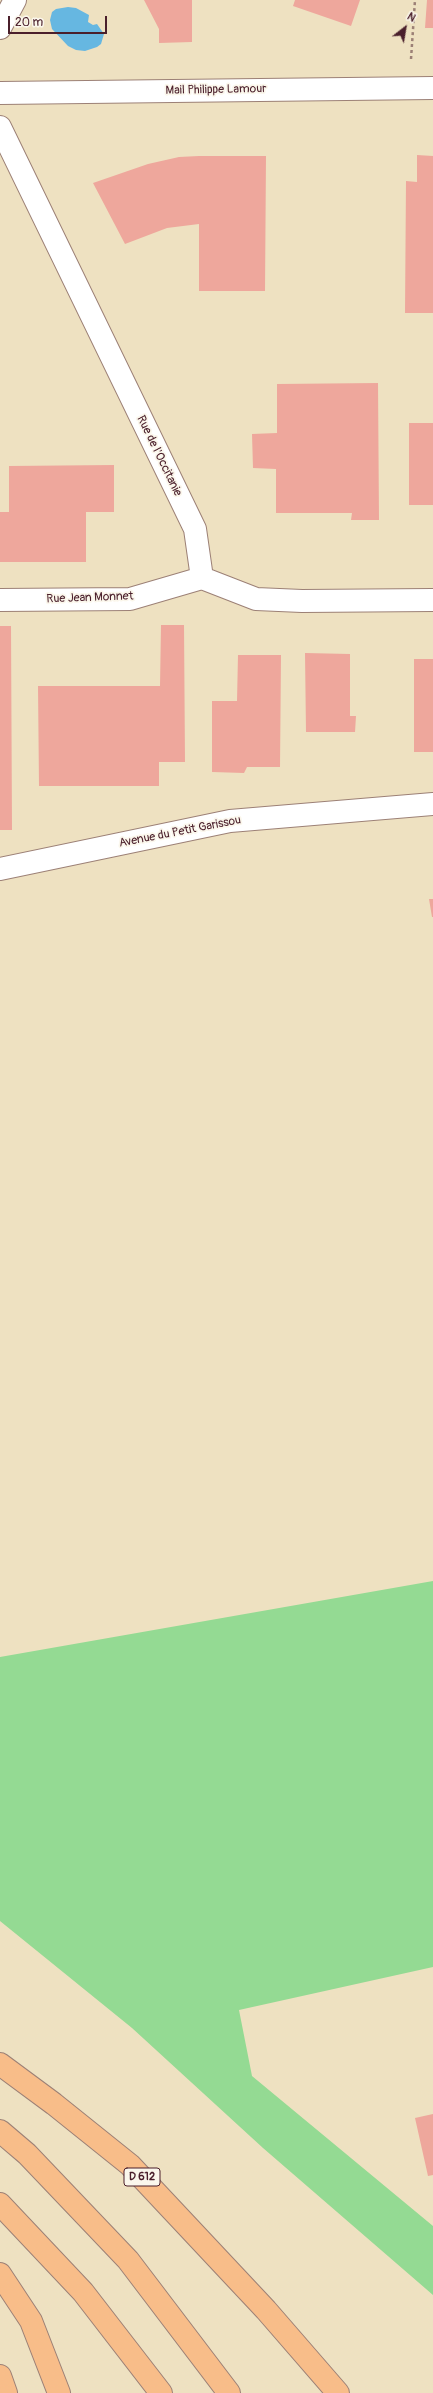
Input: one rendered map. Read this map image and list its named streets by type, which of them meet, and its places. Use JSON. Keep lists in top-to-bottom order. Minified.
{"streets":{"highway":["D 612"],"street":["Mail Philippe Lamour","Rue de l'Occitanie","Rue Jean Monnet","Avenue du Petit Garissou"]},"crossings":[["Rue de l'Occitanie","Rue Jean Monnet"]],"scale_bar":"20 m","north":"top right"}
